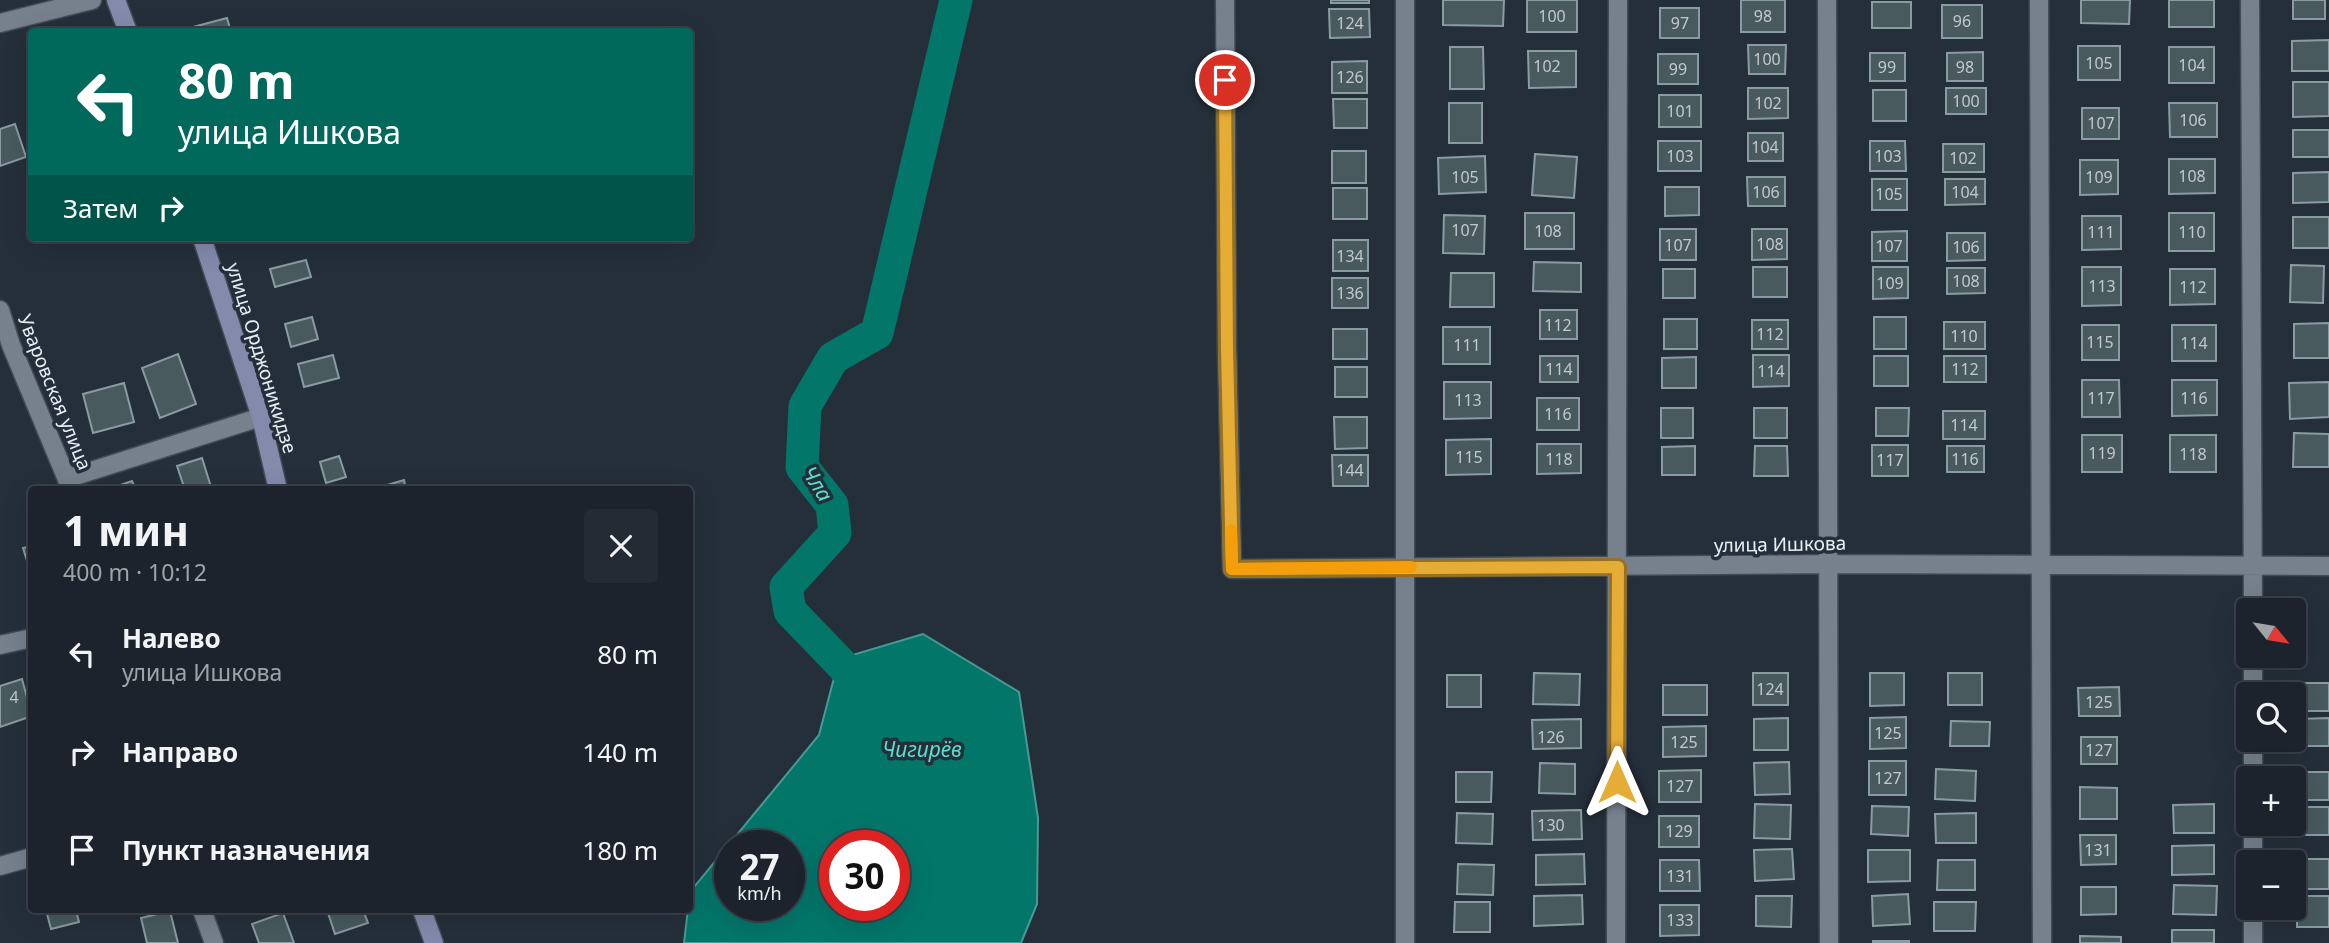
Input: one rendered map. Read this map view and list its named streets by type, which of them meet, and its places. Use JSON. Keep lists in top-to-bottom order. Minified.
{"streets":{"street":["улица Орджоникидзе","Уваровская улица","улица Ишкова"]},"water":["Чла","Чигирёв"],"house_numbers":["100","98","96","124","97","100","105","104","102","99","98","99","126","100","102","101","106","107","104","103","103","102","108","105","109","106","104","105","107","108","111","110","108","107","107","106","134","108","109","113","112","136","112","112","110","115","114","111","114","112","114","117","116","113","116","114","119","118","115","118","116","117","144","124","4","125","125","126","125","127","127","127","130","129","131","131","133"],"north":"bottom right","page":{"turn":["80 m","улица Ишкова"],"then":"Затем","heading":["1 мин","400 m · 10:12"],"map_buttons":["+","−"],"list":[{"name":"Налево","note":"улица Ишкова","value":"80 m"},{"name":"Направо","value":"140 m"},{"name":"Пункт назначения","value":"180 m"}],"speed":"27 km/h","limit":"30"}}
